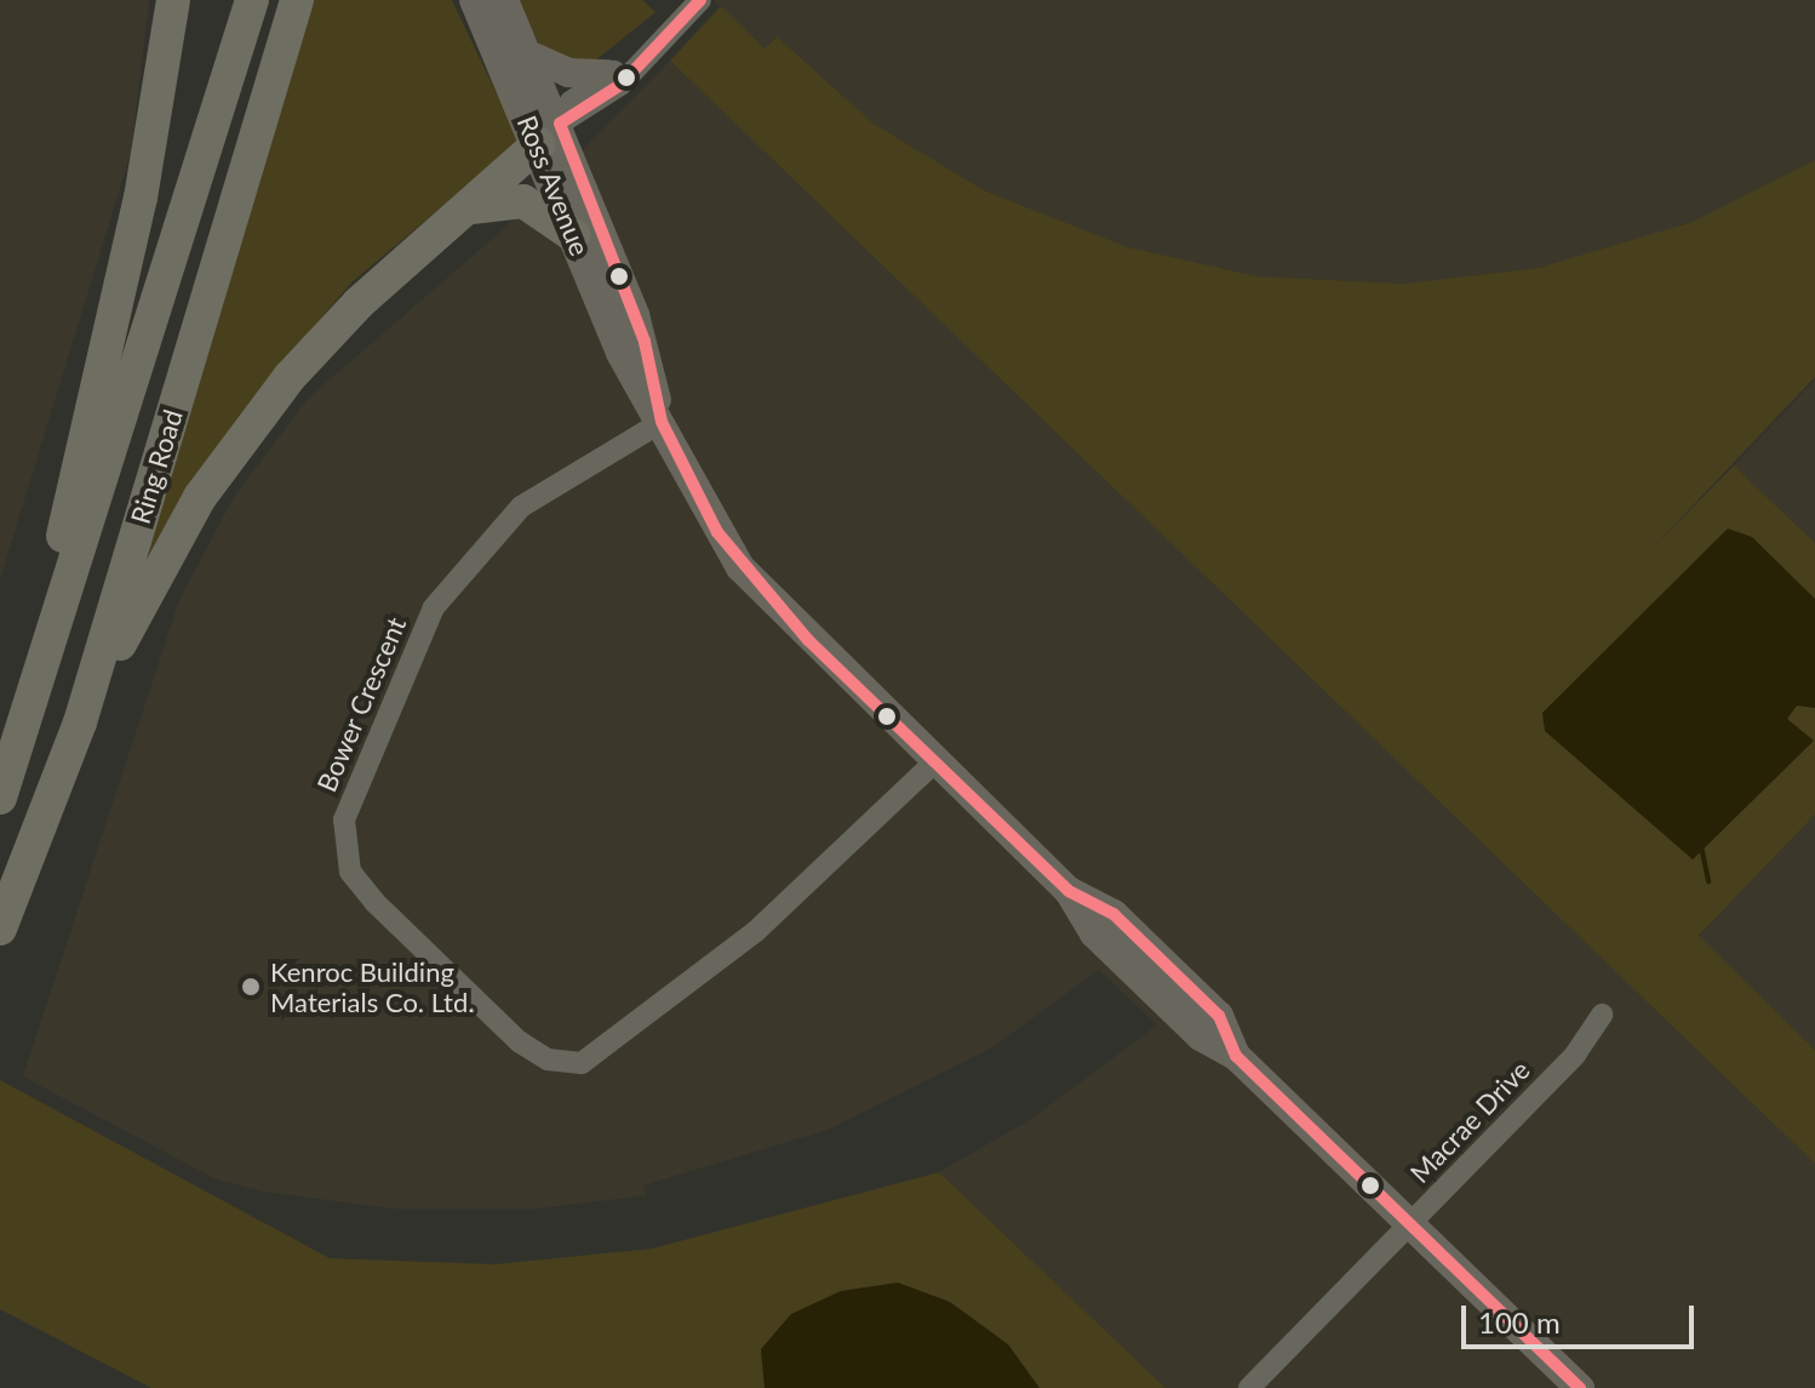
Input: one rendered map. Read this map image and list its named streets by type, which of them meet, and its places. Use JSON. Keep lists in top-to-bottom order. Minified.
{"streets":{"highway":["Ring Road"],"main road":["Ross Avenue"],"street":["Bower Crescent","Macrae Drive"]},"crossings":[["Ross Avenue","Bower Crescent"],["Ross Avenue","Macrae Drive"]],"places":["Kenroc Building Materials Co. Ltd."],"scale_bar":"100 m"}
